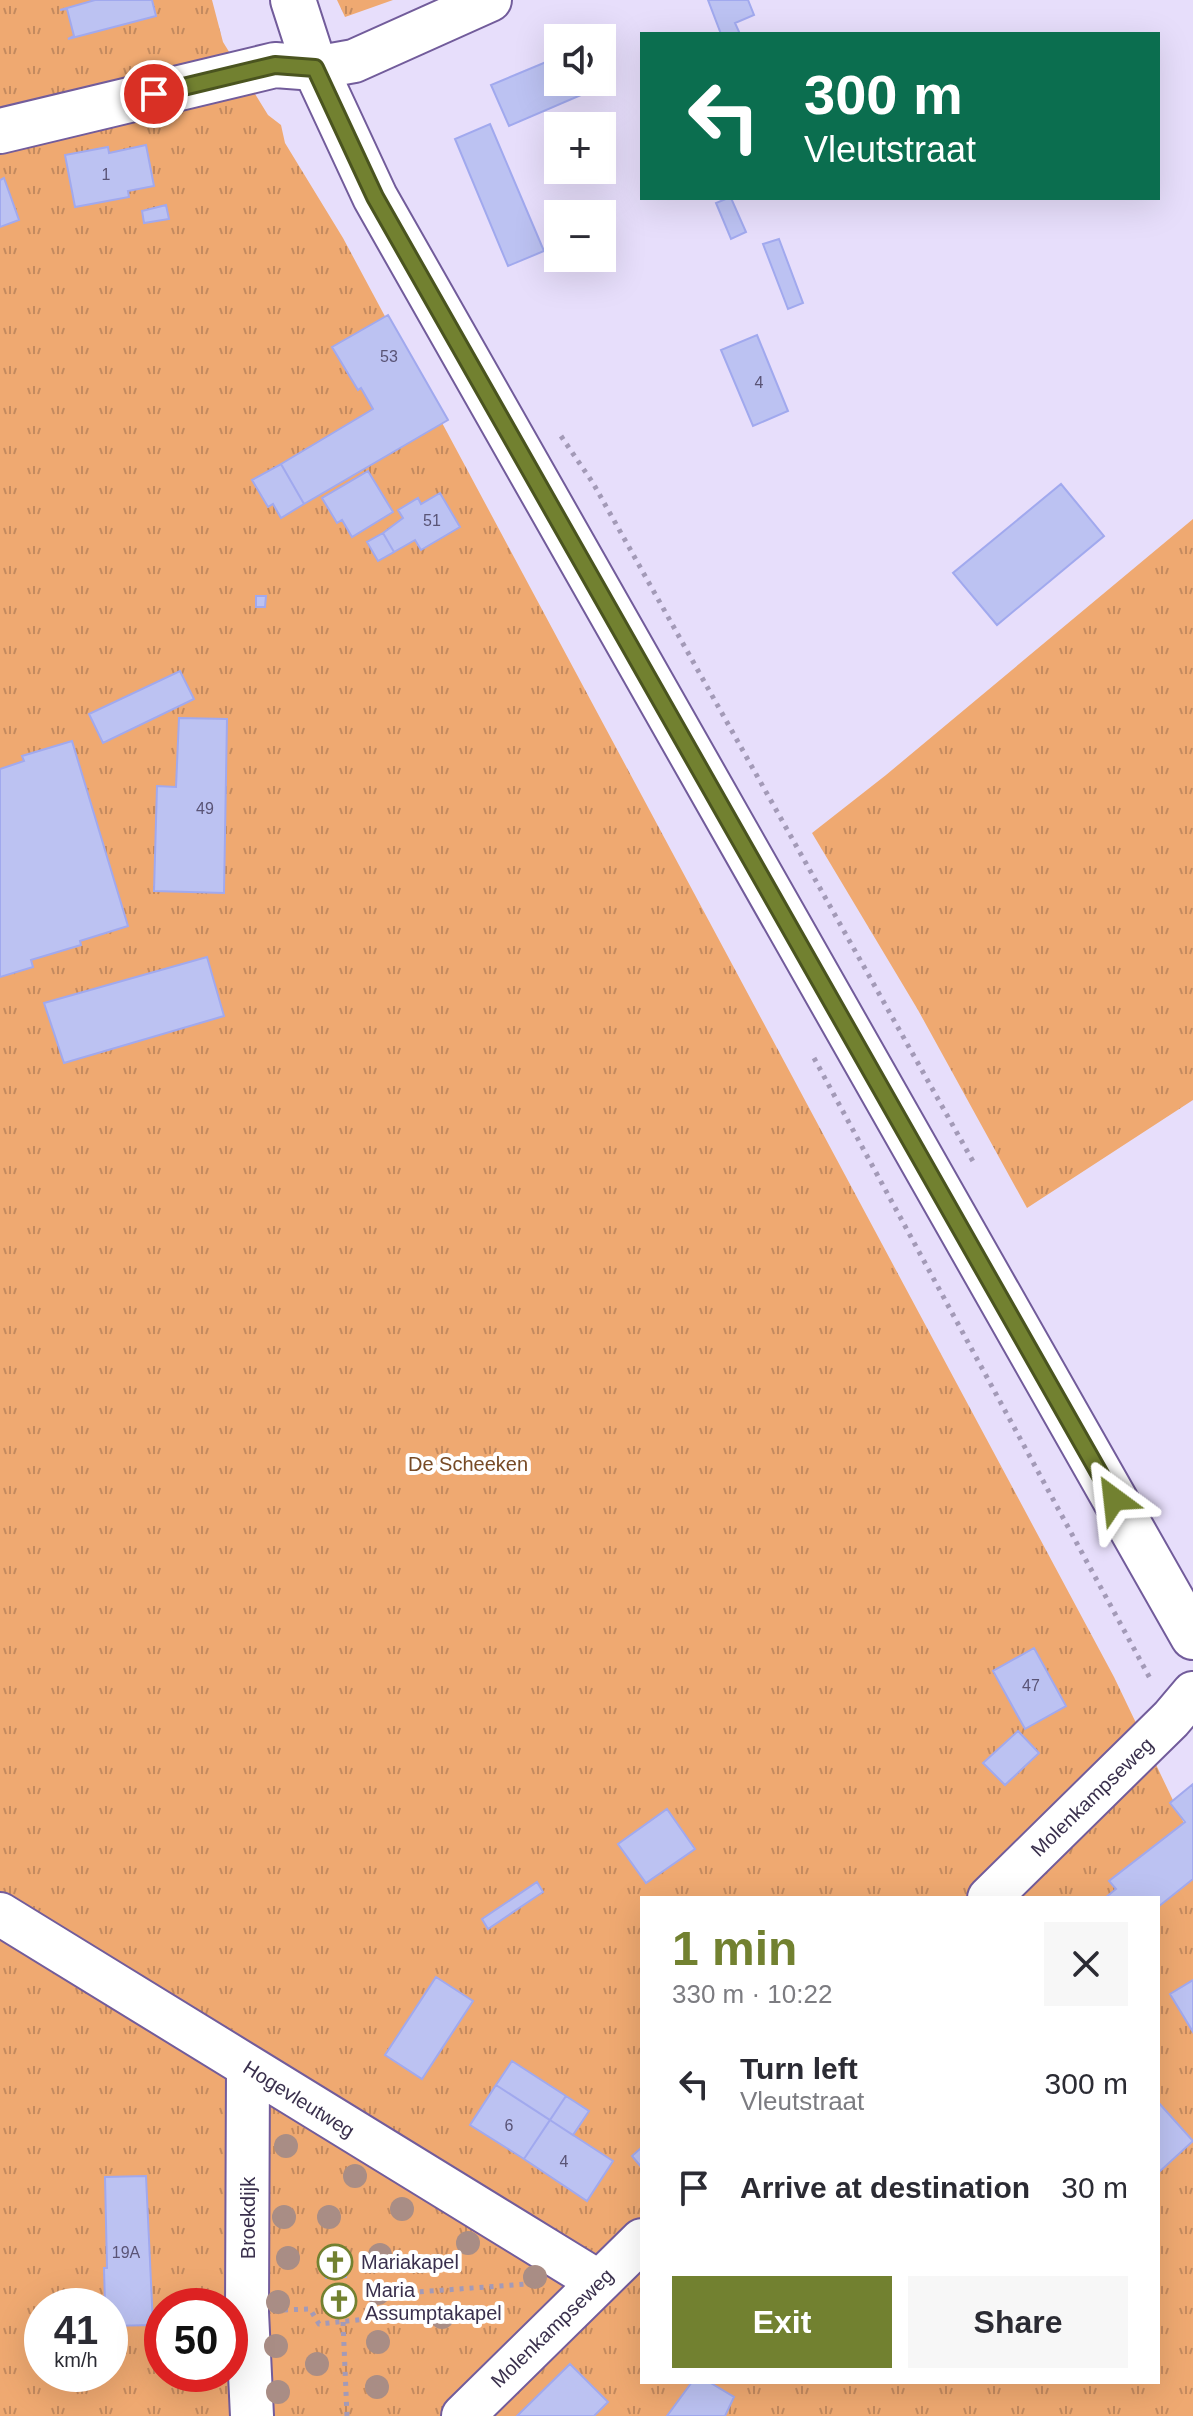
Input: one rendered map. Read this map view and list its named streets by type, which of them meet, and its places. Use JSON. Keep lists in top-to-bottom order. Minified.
{"streets":{"street":["Molenkampseweg","Hogevleutweg","Broekdijk"]},"crossings":[["Molenkampseweg","Hogevleutweg"],["Hogevleutweg","Broekdijk"]],"parks":["De Scheeken"],"places":{"church":["Mariakapel","Maria Assumptakapel"]},"house_numbers":["1","53","4","51","49","47","6","4","19A"],"page":{"map_buttons":["+","−"],"turn":["300 m","Vleutstraat"],"heading":["1 min","330 m · 10:22"],"list":[{"name":"Turn left","note":"Vleutstraat","value":"300 m"},{"name":"Arrive at destination","value":"30 m"}],"buttons":["Exit","Share"],"speed":"41 km/h","limit":"50"}}
